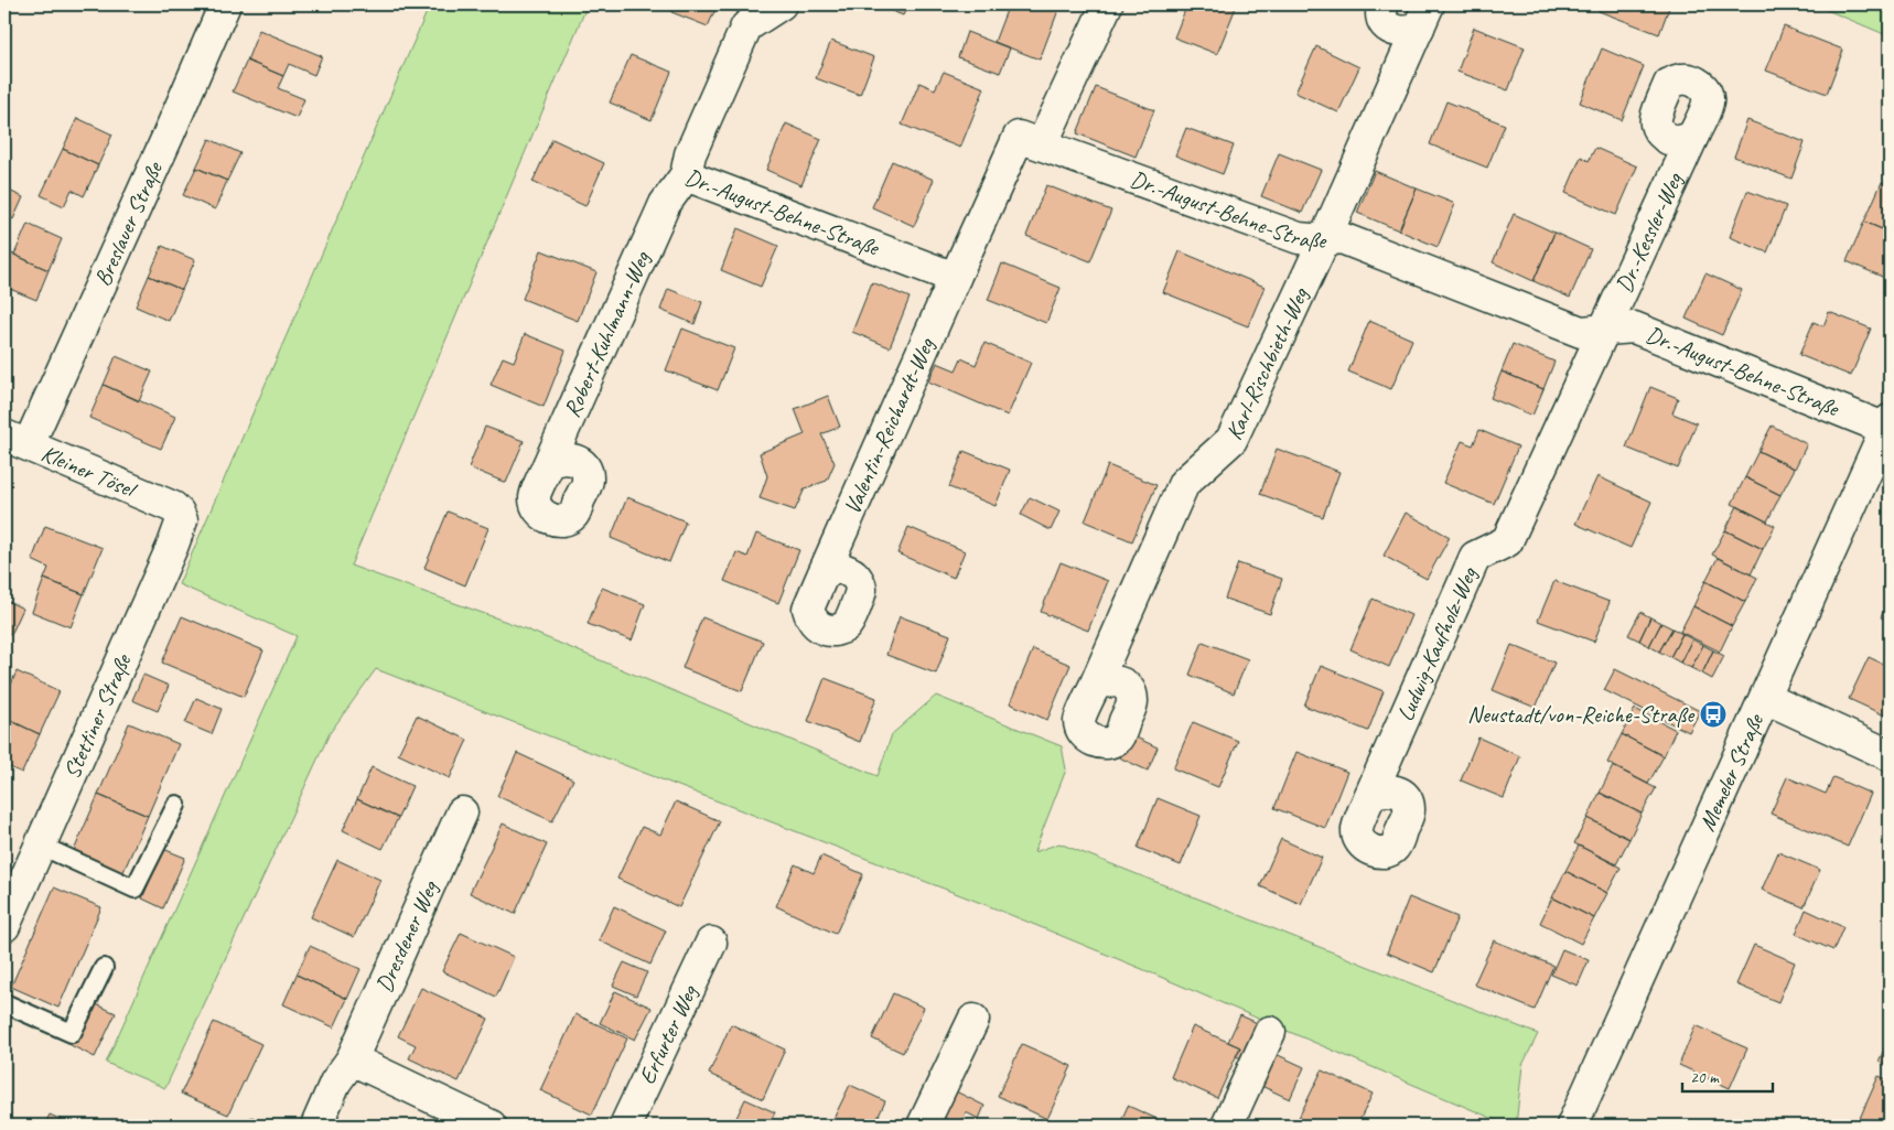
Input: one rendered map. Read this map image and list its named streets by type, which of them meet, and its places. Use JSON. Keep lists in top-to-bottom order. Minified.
{"streets":{"street":["Dr.-August-Behne-Straße","Breslauer Straße","Dr.-Kessler-Weg","Robert-Kuhlmann-Weg","Karl-Rischbieth-Weg","Valentin-Reichardt-Weg","Kleiner Tösel","Ludwig-Kaufholz-Weg","Stettiner Straße","Memeler Straße","Dresdener Weg","Erfurter Weg"]},"crossings":[["Dr.-August-Behne-Straße","Dr.-Kessler-Weg"],["Dr.-August-Behne-Straße","Robert-Kuhlmann-Weg"],["Dr.-August-Behne-Straße","Karl-Rischbieth-Weg"],["Dr.-August-Behne-Straße","Valentin-Reichardt-Weg"],["Dr.-August-Behne-Straße","Ludwig-Kaufholz-Weg"],["Dr.-August-Behne-Straße","Memeler Straße"],["Breslauer Straße","Kleiner Tösel"],["Dr.-Kessler-Weg","Ludwig-Kaufholz-Weg"],["Kleiner Tösel","Stettiner Straße"]],"places":{"bus stop":["Neustadt/von-Reiche-Straße"]},"scale_bar":"20 m"}
